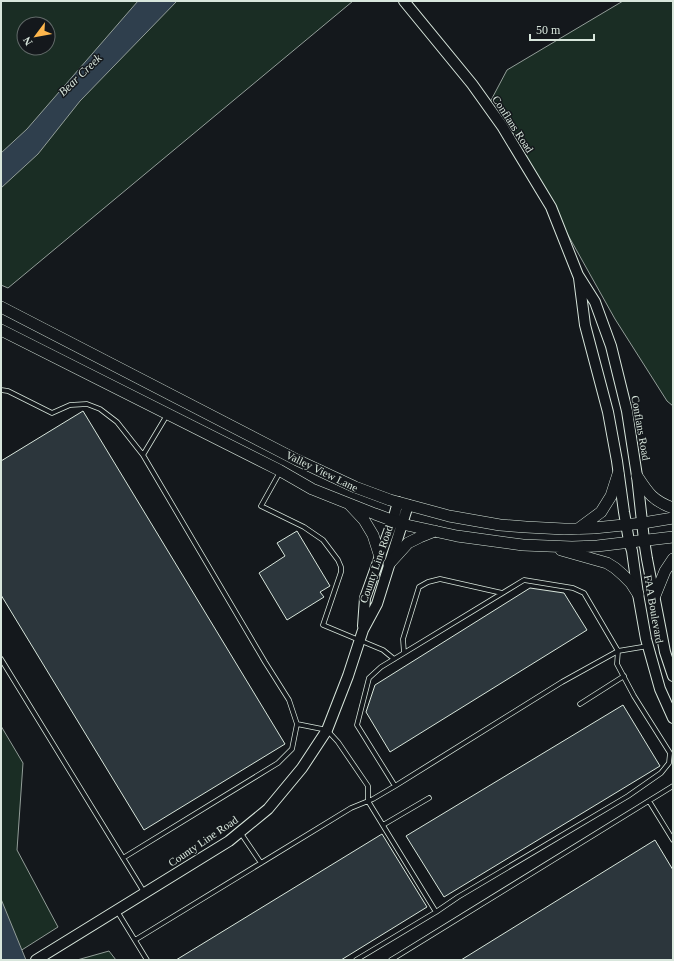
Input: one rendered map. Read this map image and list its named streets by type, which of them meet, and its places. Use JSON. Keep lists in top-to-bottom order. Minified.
{"streets":{"main road":["Valley View Lane"],"street":["Conflans Road","County Line Road","FAA Boulevard"]},"crossings":[["Conflans Road","Valley View Lane"],["Conflans Road","FAA Boulevard"],["Valley View Lane","County Line Road"],["Valley View Lane","FAA Boulevard"]],"water":["Bear Creek"],"scale_bar":"50 m","north":"bottom left"}
